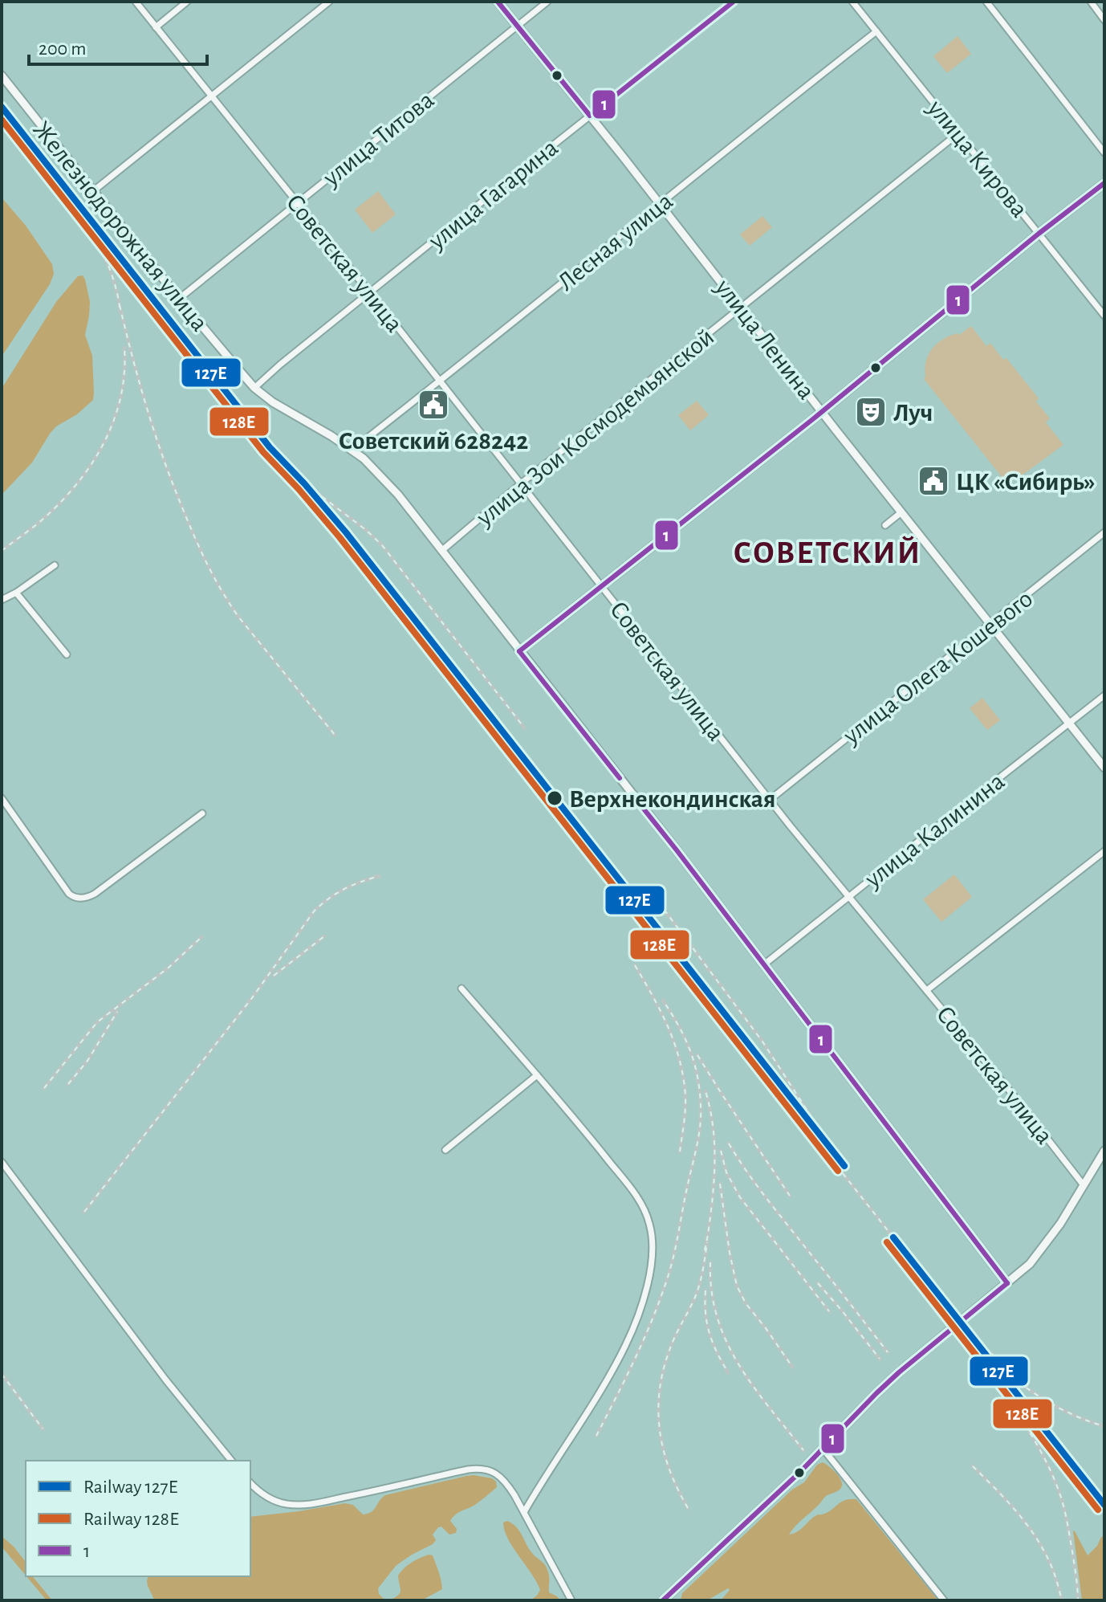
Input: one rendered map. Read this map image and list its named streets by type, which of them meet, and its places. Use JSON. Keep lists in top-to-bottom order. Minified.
{"streets":{"main road":["Железнодорожная улица","улица Ленина"],"street":["улица Титова","улица Кирова","улица Гагарина","Лесная улица","Советская улица","улица Зои Космодемьянской","улица Олега Кошевого","улица Калинина"]},"crossings":[["улица Титова","Железнодорожная улица"],["улица Титова","Советская улица"],["улица Титова","улица Ленина"],["улица Кирова","Лесная улица"],["улица Кирова","улица Зои Космодемьянской"],["улица Гагарина","Железнодорожная улица"],["улица Гагарина","Советская улица"],["улица Гагарина","улица Ленина"],["Железнодорожная улица","Лесная улица"],["Железнодорожная улица","улица Зои Космодемьянской"],["Железнодорожная улица","улица Калинина"],["Лесная улица","Советская улица"],["Лесная улица","улица Ленина"],["Советская улица","улица Зои Космодемьянской"],["Советская улица","улица Олега Кошевого"],["Советская улица","улица Калинина"],["улица Ленина","улица Зои Космодемьянской"],["улица Ленина","улица Олега Кошевого"],["улица Ленина","улица Калинина"]],"districts":["СОВЕТСКИЙ"],"places":{"public building":["Советский 628242","ЦК «Сибирь»"],"theatre":["Луч"],"other":["Верхнекондинская"]},"lines":["transit line 1","rail line 127Е","rail line 128Е"],"legend":["Railway 127Е","Railway 128Е","1"],"scale_bar":"200 m"}
